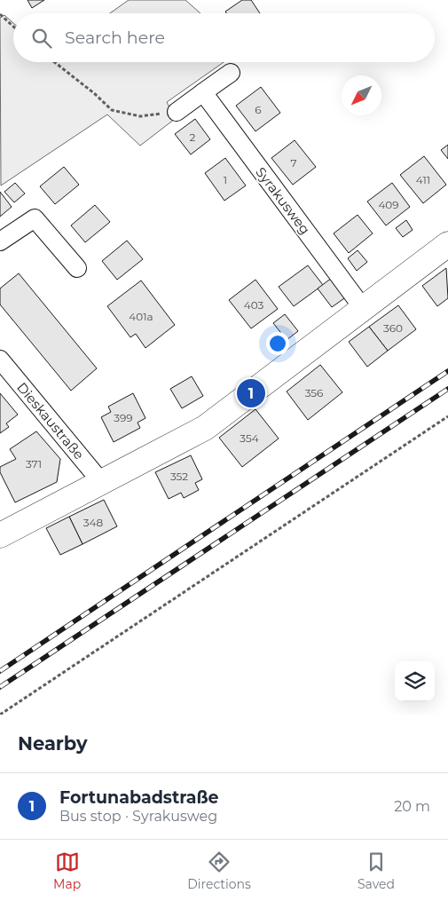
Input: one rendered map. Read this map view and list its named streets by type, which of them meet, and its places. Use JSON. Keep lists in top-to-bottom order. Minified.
{"streets":{"street":["Syrakusweg","Dieskaustraße"]},"house_numbers":["6","2","7","1","411","409","403","401a","360","356","399","354","371","352","348"],"north":"bottom left","page":{"search":"Search here","pins":"1","heading":"Nearby","list":[{"mark":"1","name":"Fortunabadstraße","note":"Bus stop · Syrakusweg","value":"20 m"}],"nav":["Map","Directions","Saved"]}}
